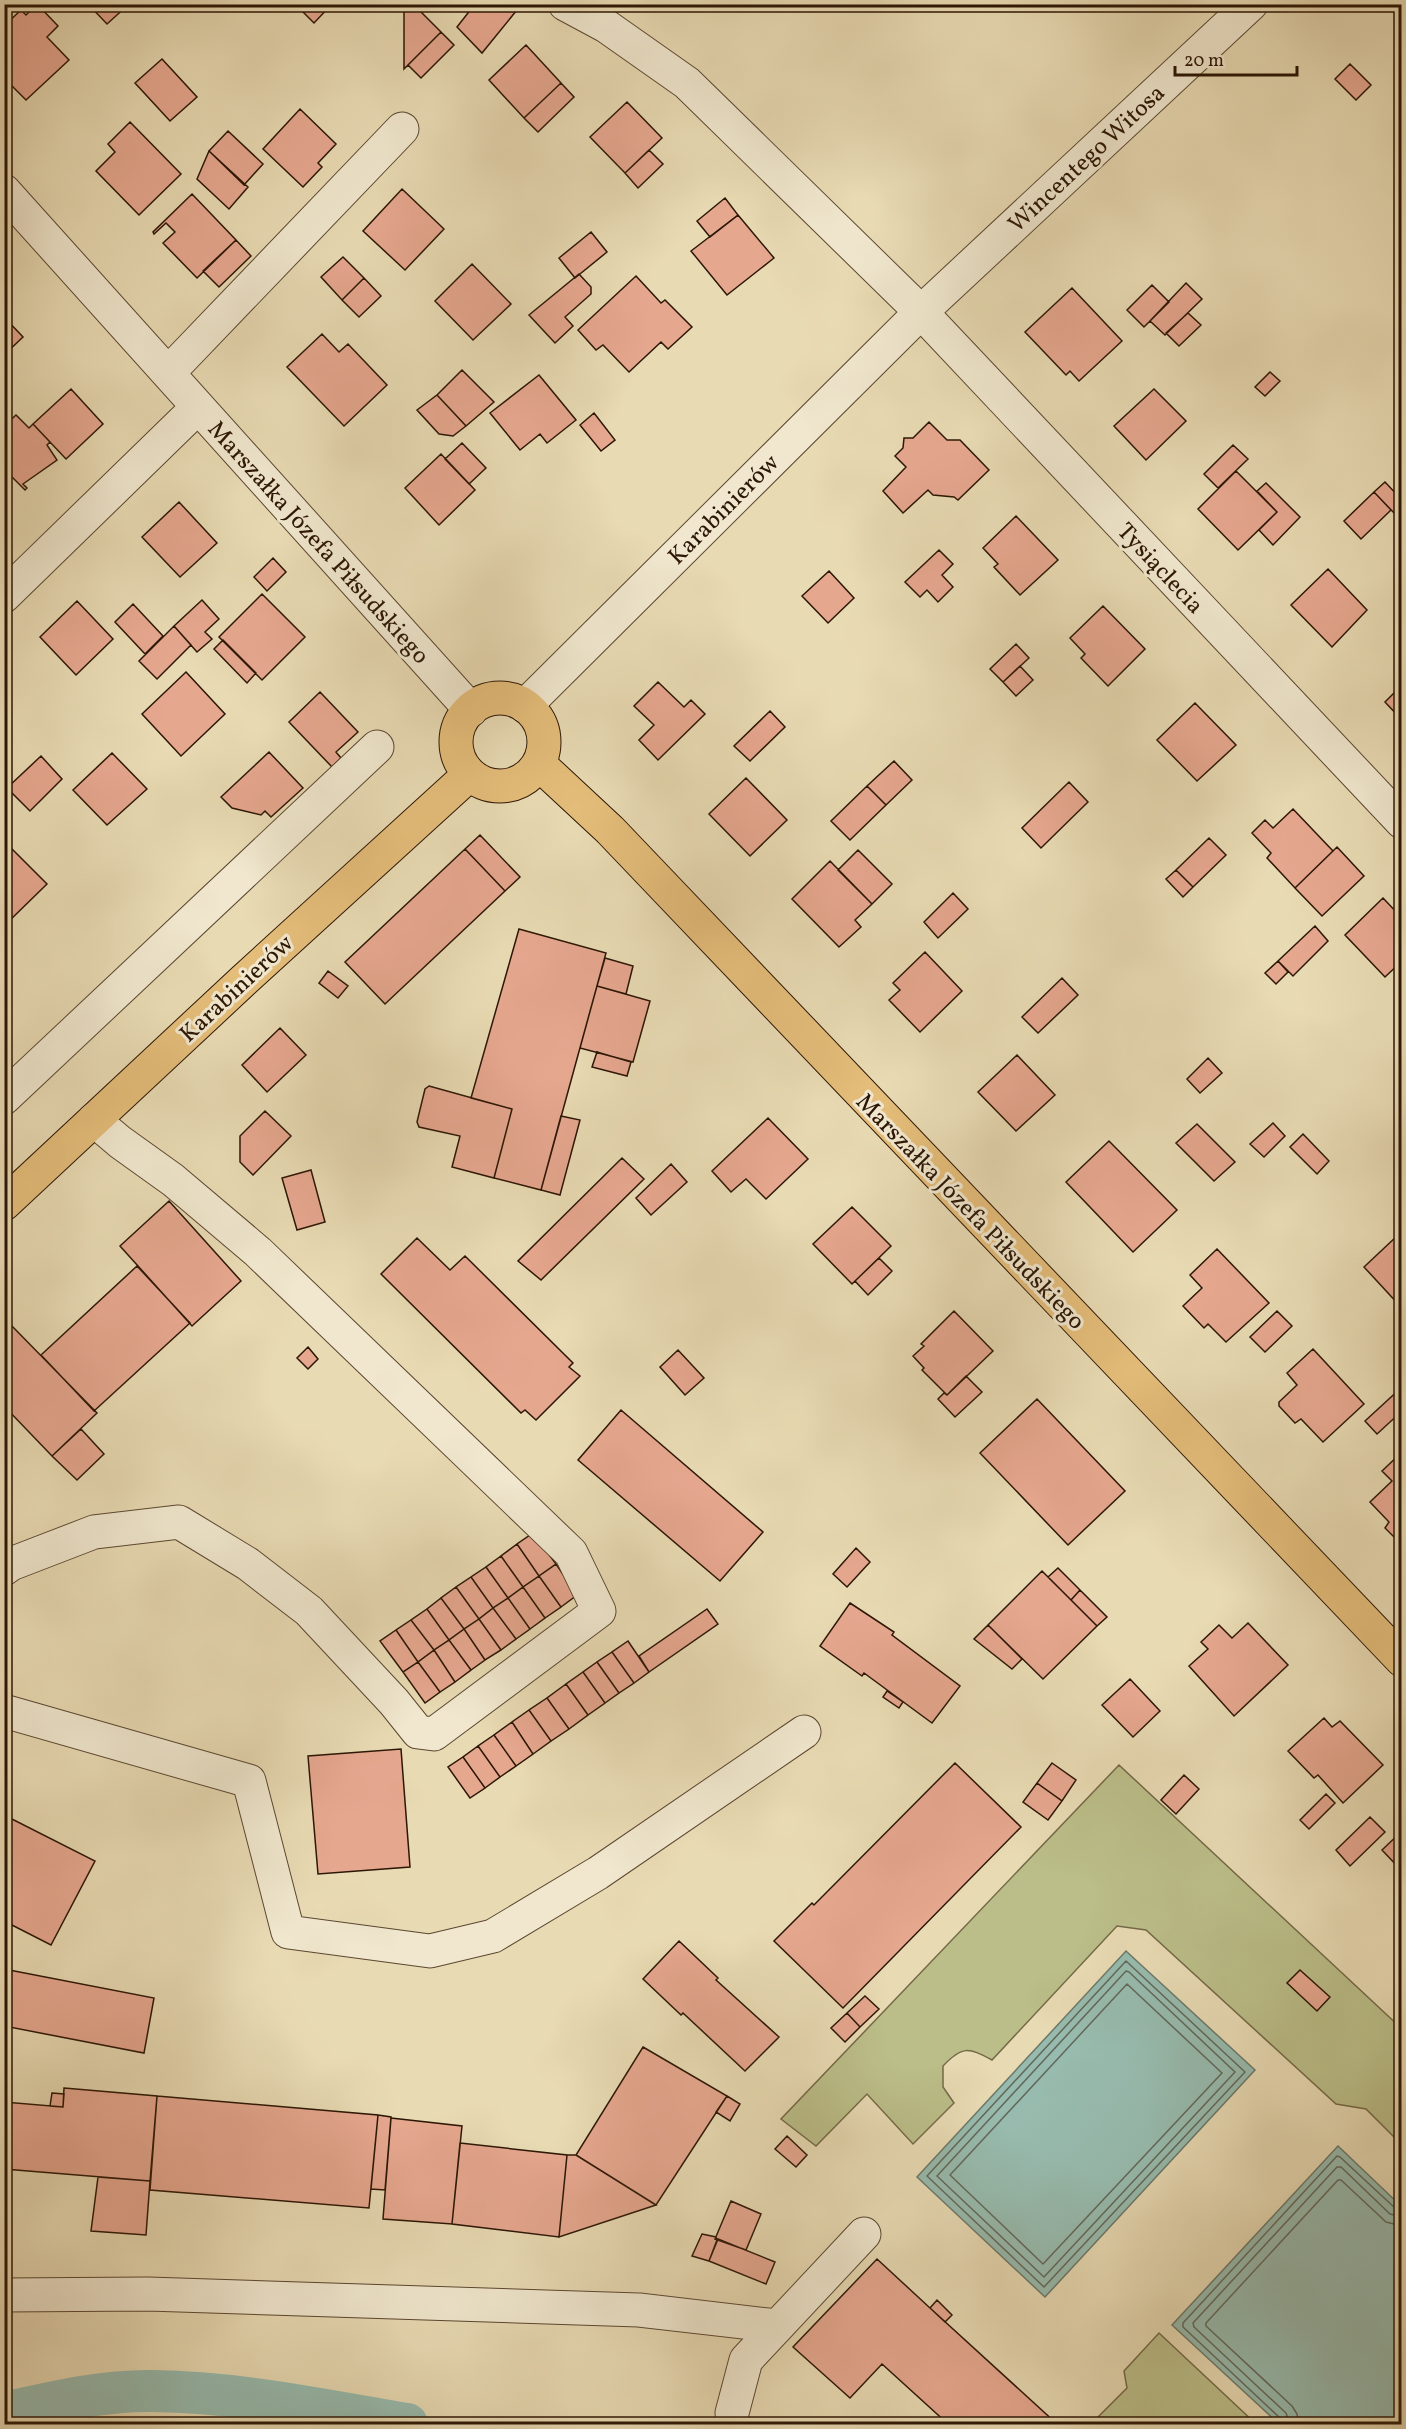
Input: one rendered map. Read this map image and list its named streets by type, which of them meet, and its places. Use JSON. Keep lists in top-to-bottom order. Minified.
{"streets":{"main road":["Karabinierów","Marszałka Józefa Piłsudskiego"],"street":["Wincentego Witosa","Tysiąclecia"]},"crossings":[["Wincentego Witosa","Karabinierów"],["Wincentego Witosa","Tysiąclecia"],["Karabinierów","Marszałka Józefa Piłsudskiego"],["Karabinierów","Tysiąclecia"]],"scale_bar":"20 m"}
